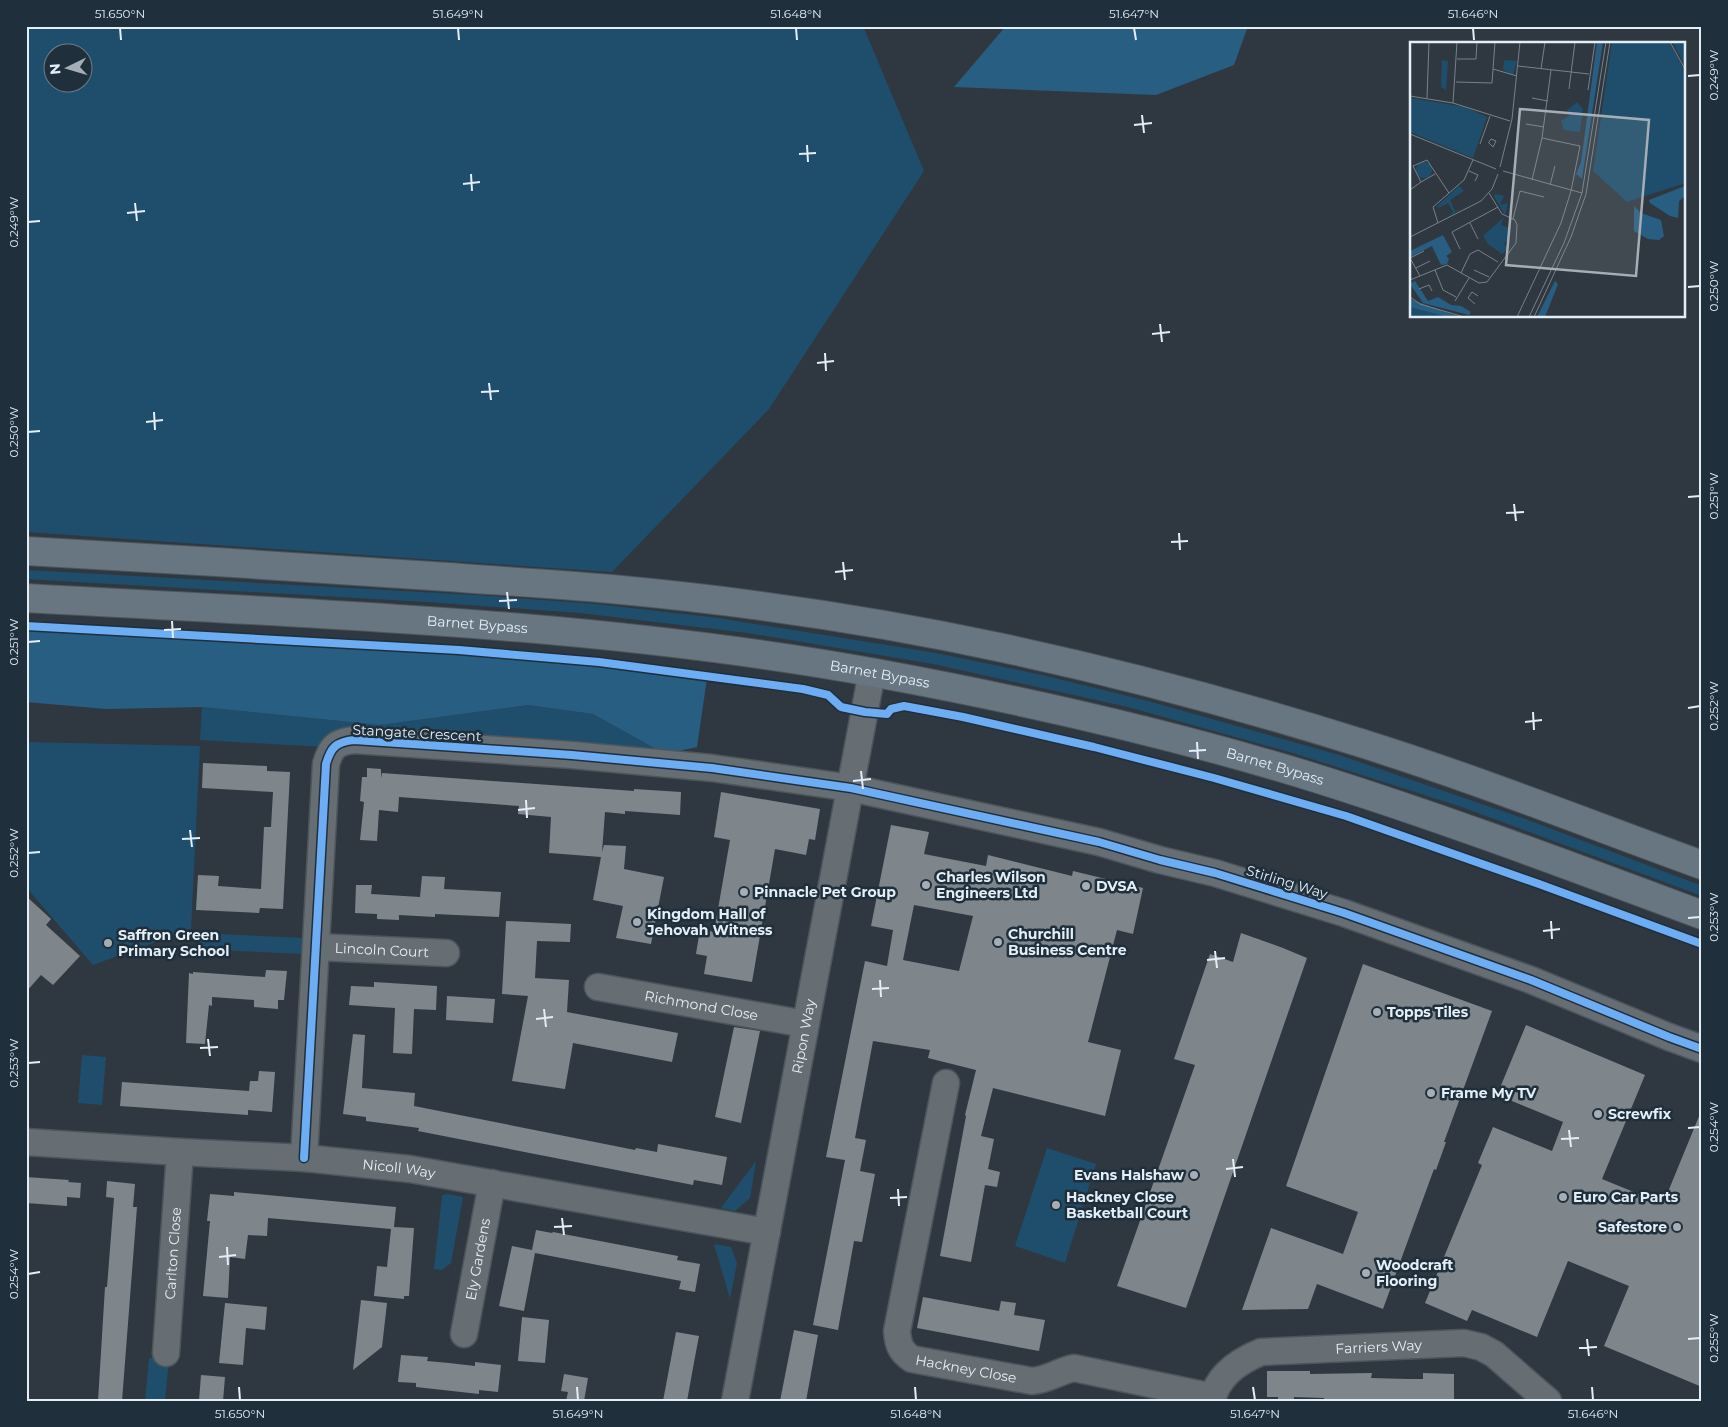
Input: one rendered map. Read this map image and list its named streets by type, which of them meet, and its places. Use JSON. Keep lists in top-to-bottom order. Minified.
{"streets":{"highway":["Barnet Bypass"],"street":["Stangate Crescent","Stirling Way","Lincoln Court","Richmond Close","Ripon Way","Nicoll Way","Carlton Close","Ely Gardens","Farriers Way","Hackney Close"]},"crossings":[["Barnet Bypass","Ripon Way"],["Stangate Crescent","Stirling Way"],["Stangate Crescent","Lincoln Court"],["Stangate Crescent","Ripon Way"],["Stangate Crescent","Nicoll Way"],["Stirling Way","Ripon Way"],["Richmond Close","Ripon Way"],["Ripon Way","Nicoll Way"],["Nicoll Way","Carlton Close"],["Nicoll Way","Ely Gardens"],["Farriers Way","Hackney Close"]],"places":["Charles Wilson Engineers Ltd","DVSA","Pinnacle Pet Group","Kingdom Hall of Jehovah Witness","Churchill Business Centre","Saffron Green Primary School","Topps Tiles","Frame My TV","Screwfix","Evans Halshaw","Euro Car Parts","Hackney Close Basketball Court","Safestore","Woodcraft Flooring"],"north":"left","coordinates":["51.650°N","51.649°N","51.648°N","51.647°N","51.646°N","0.249°W","0.250°W","0.251°W","0.252°W","0.253°W","0.254°W","0.255°W"]}
